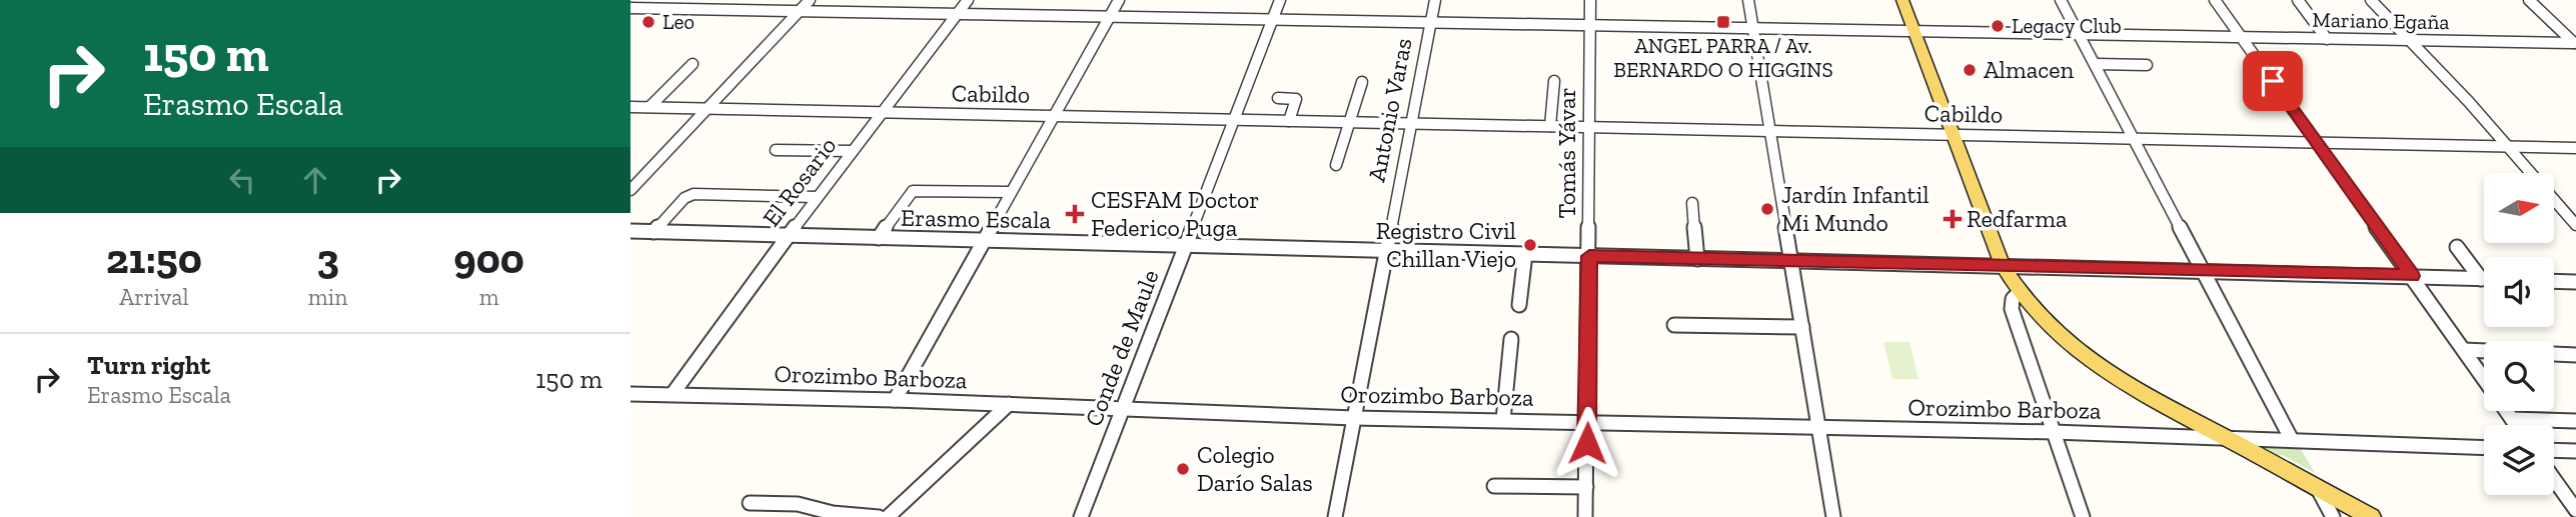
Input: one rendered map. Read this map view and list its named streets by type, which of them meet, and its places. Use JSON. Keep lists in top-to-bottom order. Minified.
{"streets":{"street":["Mariano Egaña","Cabildo","Antonio Varas","Tomás Yávar","El Rosario","Erasmo Escala","Conde de Maule","Orozimbo Barboza"]},"crossings":[["Mariano Egaña","Antonio Varas"],["Mariano Egaña","Tomás Yávar"],["Mariano Egaña","El Rosario"],["Mariano Egaña","Conde de Maule"],["Cabildo","Antonio Varas"],["Cabildo","Tomás Yávar"],["Cabildo","El Rosario"],["Cabildo","Conde de Maule"],["Antonio Varas","Erasmo Escala"],["Antonio Varas","Orozimbo Barboza"],["Tomás Yávar","Erasmo Escala"],["Tomás Yávar","Orozimbo Barboza"],["El Rosario","Erasmo Escala"],["El Rosario","Orozimbo Barboza"],["Erasmo Escala","Conde de Maule"],["Conde de Maule","Orozimbo Barboza"]],"places":{"other":["Leo","Legacy Club","Almacen","Jardín Infantil Mi Mundo","Registro Civil Chillan Viejo","Colegio Darío Salas"],"transit":["ANGEL PARRA / Av. BERNARDO O HIGGINS"],"health":["CESFAM Doctor Federico Puga","Redfarma"]},"north":"right","page":{"turn":["150 m","Erasmo Escala"],"eta":["21:50","Arrival","3","min","900","m"],"list":[{"name":"Turn right","note":"Erasmo Escala","value":"150 m"}]}}
